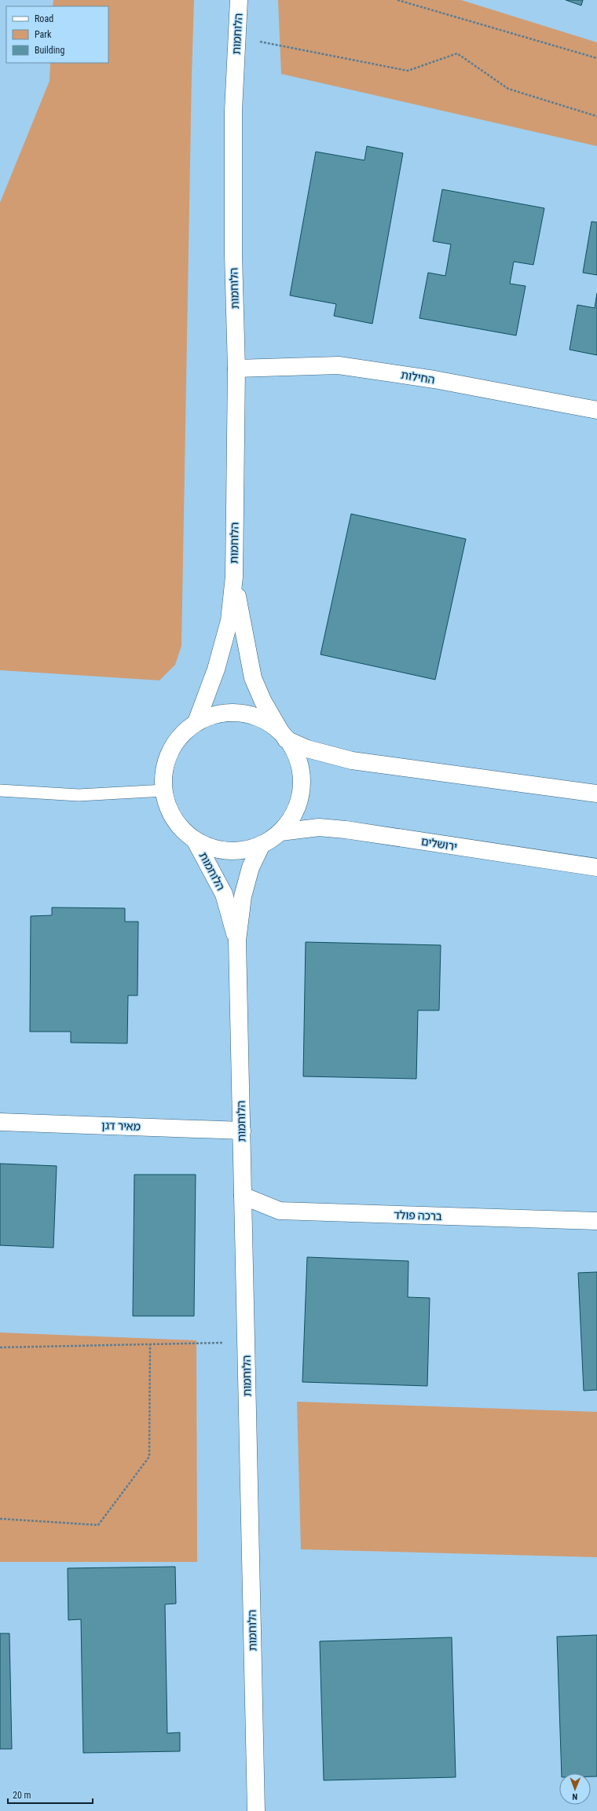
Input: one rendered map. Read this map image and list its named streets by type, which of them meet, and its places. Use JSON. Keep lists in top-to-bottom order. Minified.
{"streets":{"street":["הלוחמות","החילות","ירושלים","מאיר דגן","ברכה פולד"]},"crossings":[["הלוחמות","החילות"],["הלוחמות","ירושלים"],["הלוחמות","מאיר דגן"],["הלוחמות","ברכה פולד"]],"legend":["Road","Park","Building"],"scale_bar":"20 m","north":"bottom"}
